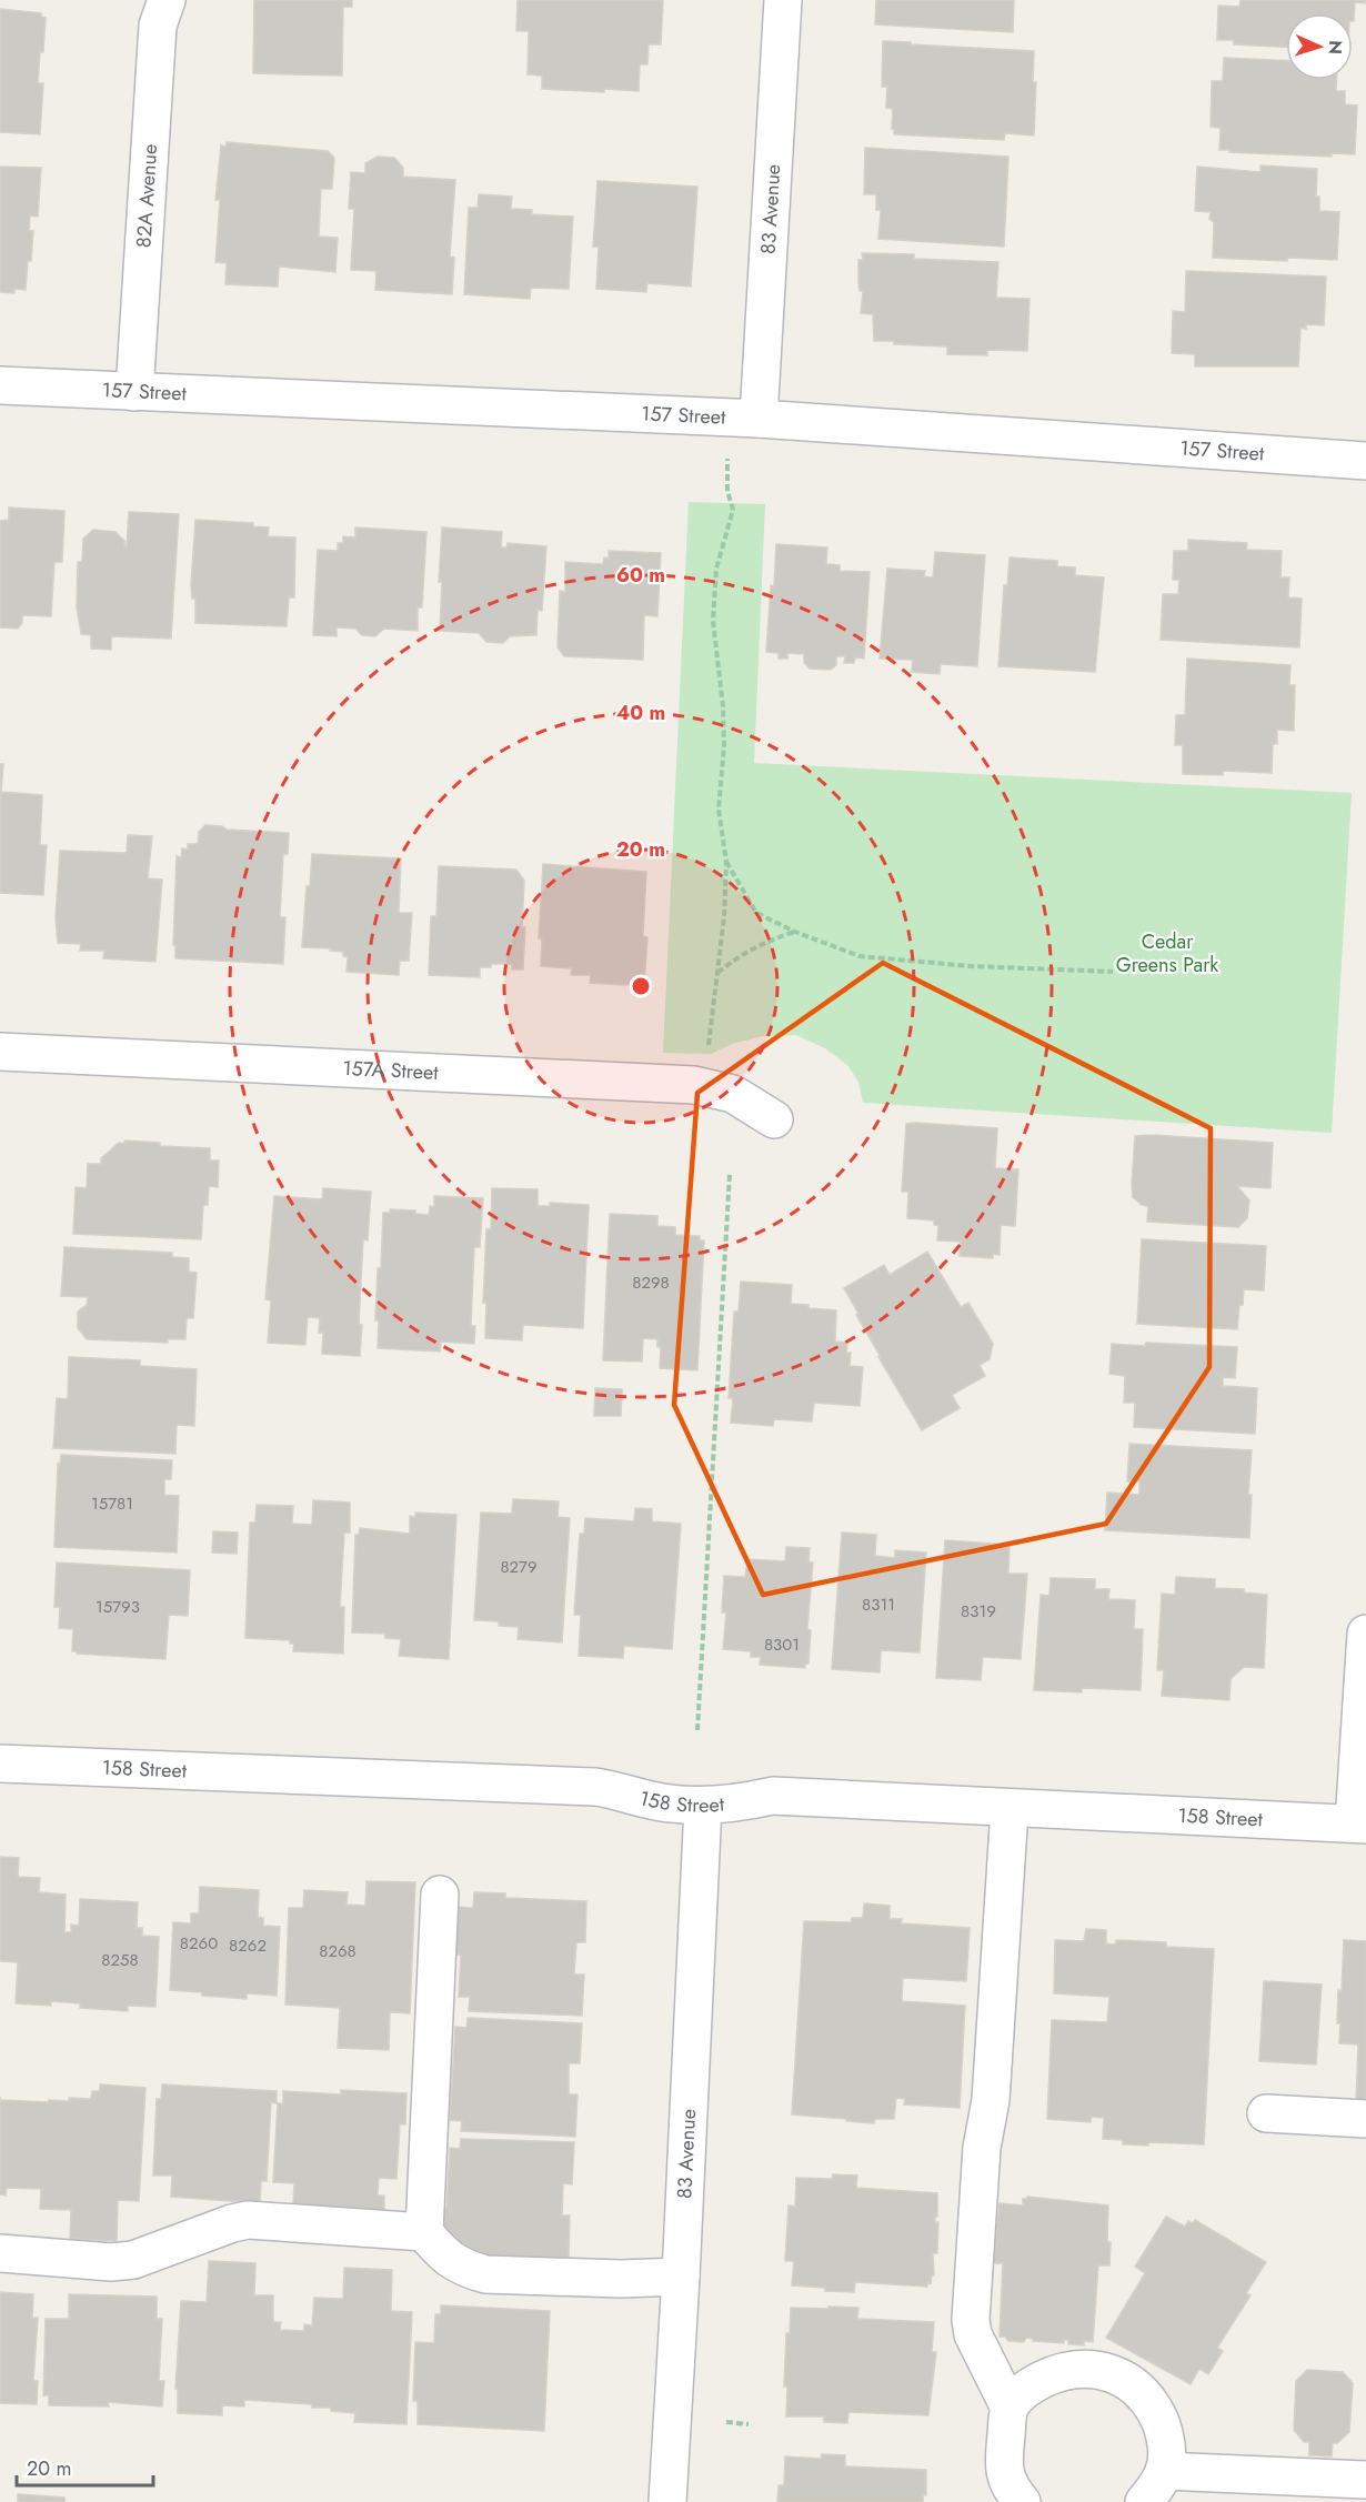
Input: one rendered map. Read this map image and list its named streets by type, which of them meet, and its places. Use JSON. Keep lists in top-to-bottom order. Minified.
{"streets":{"street":["82A Avenue","83 Avenue","157 Street","157A Street","158 Street"]},"crossings":[["82A Avenue","157 Street"],["83 Avenue","157 Street"],["83 Avenue","158 Street"]],"parks":["Cedar Greens Park"],"house_numbers":["8298","15781","8279","8311","15793","8319","8301","8260","8262","8268","8258"],"scale_bar":"20 m","north":"right","rings":["60 m","40 m","20 m"]}
